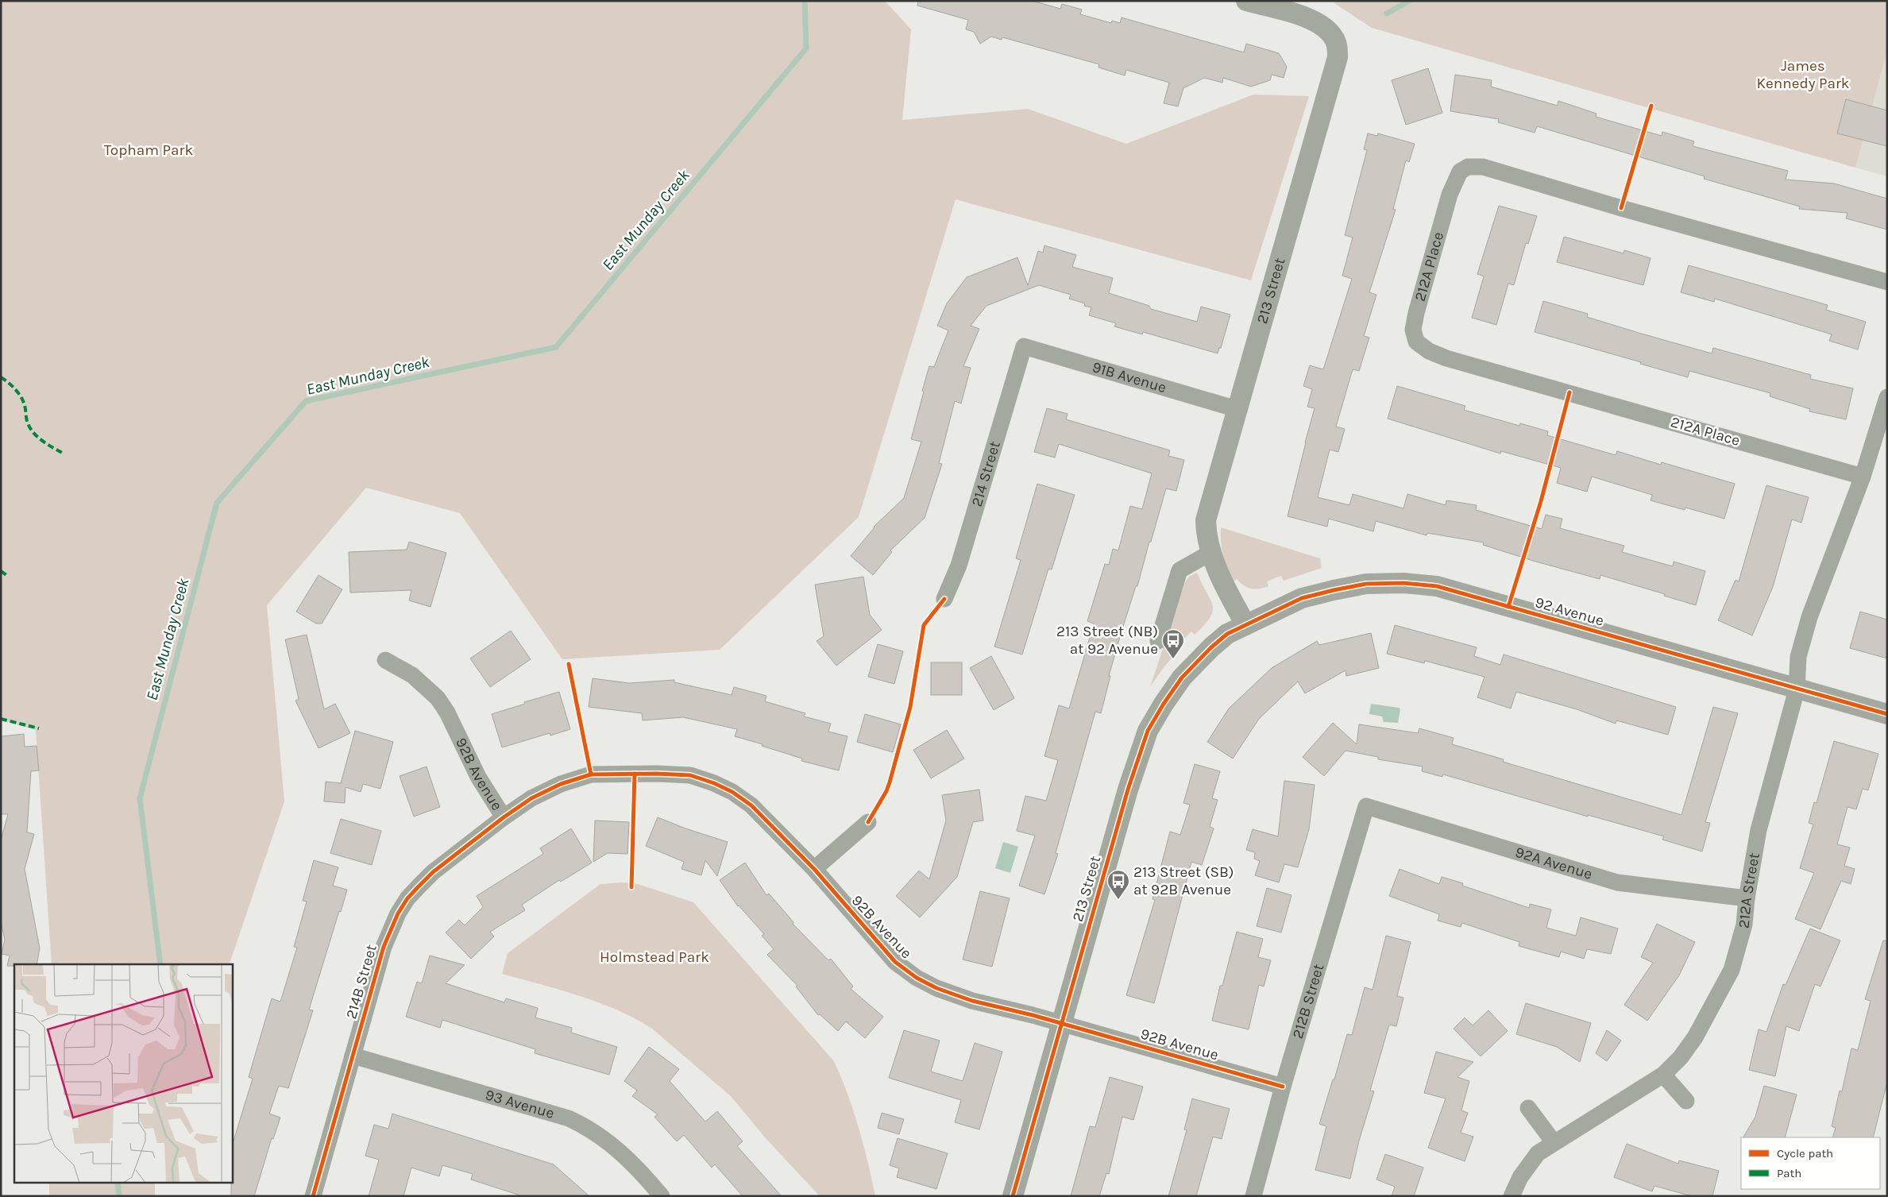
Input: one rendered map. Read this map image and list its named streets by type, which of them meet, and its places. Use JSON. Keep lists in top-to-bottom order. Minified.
{"streets":{"street":["212A Place","213 Street","91B Avenue","214 Street","92 Avenue","92B Avenue","92A Avenue","212A Street","214B Street","212B Street","93 Avenue"]},"crossings":[["213 Street","91B Avenue"],["213 Street","92 Avenue"],["213 Street","92B Avenue"],["91B Avenue","214 Street"],["92 Avenue","212A Street"],["92B Avenue","214B Street"],["92B Avenue","212B Street"],["92A Avenue","212A Street"],["92A Avenue","212B Street"],["214B Street","93 Avenue"]],"water":["East Munday Creek"],"parks":["James Kennedy Park","Topham Park","Holmstead Park"],"places":{"bus stop":["213 Street (NB) at 92 Avenue","213 Street (SB) at 92B Avenue"]},"legend":["Cycle path","Path"]}
